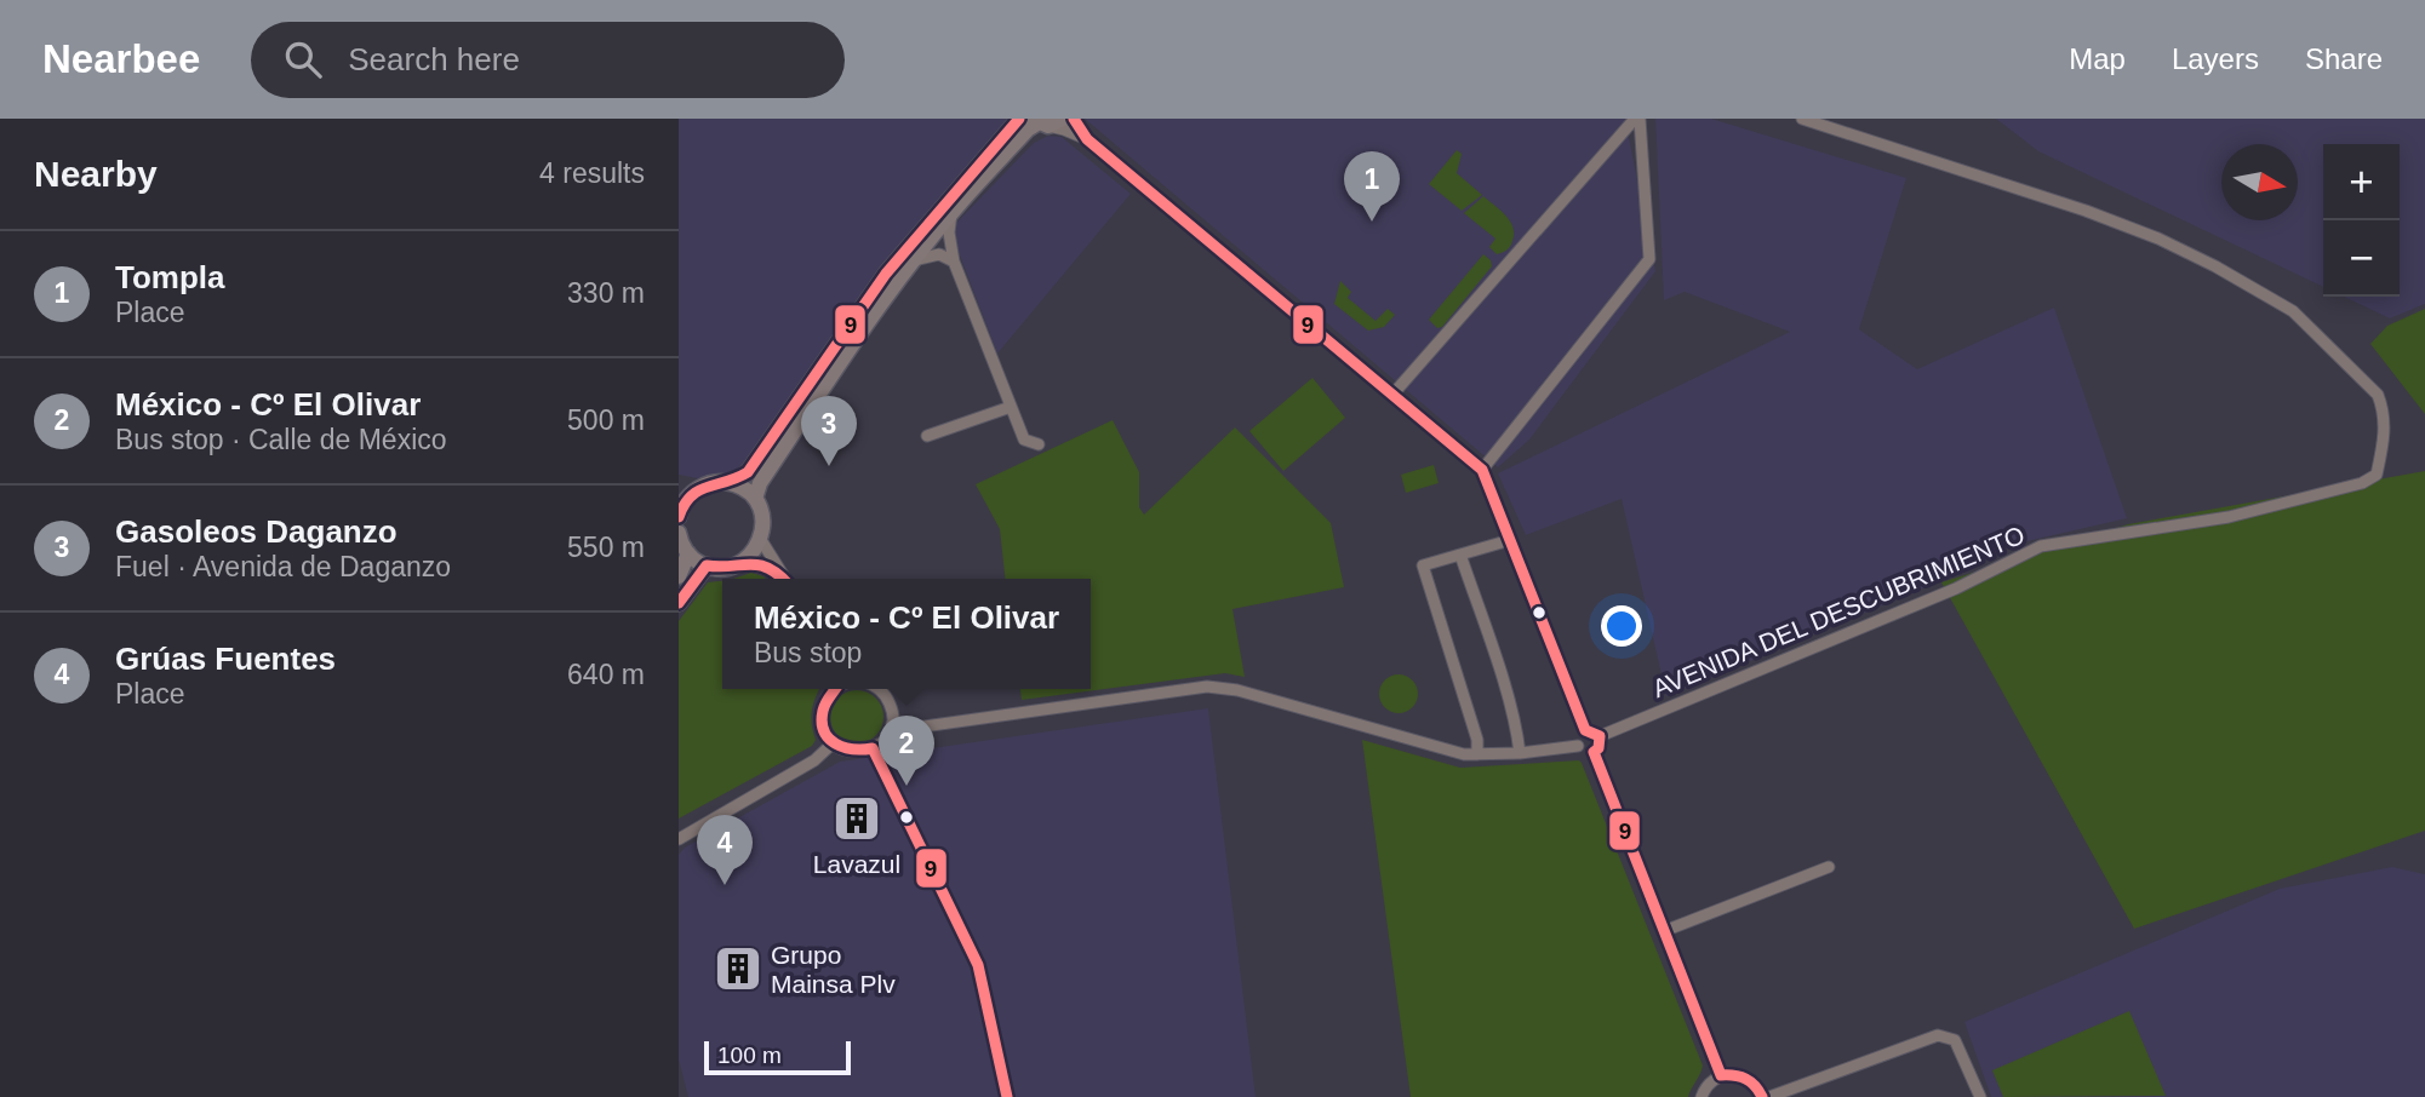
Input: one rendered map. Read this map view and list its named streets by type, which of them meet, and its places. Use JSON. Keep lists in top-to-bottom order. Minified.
{"streets":{"street":["AVENIDA DEL DESCUBRIMIENTO"]},"places":{"building":["Lavazul","Grupo Mainsa Plv"]},"lines":["transit line 9"],"scale_bar":"100 m","north":"right","page":{"header":"Nearbee","search":"Search here","nav":["Map","Layers","Share"],"heading":["Nearby","4 results"],"map_buttons":["+","−"],"pins":["1","3","2","4"],"list":[{"mark":"1","name":"Tompla","note":"Place","value":"330 m"},{"mark":"2","name":"México - Cº El Olivar","note":"Bus stop · Calle de México","value":"500 m"},{"mark":"3","name":"Gasoleos Daganzo","note":"Fuel · Avenida de Daganzo","value":"550 m"},{"mark":"4","name":"Grúas Fuentes","note":"Place","value":"640 m"}],"popup":["México - Cº El Olivar","Bus stop"],"scale":"100 m"}}
